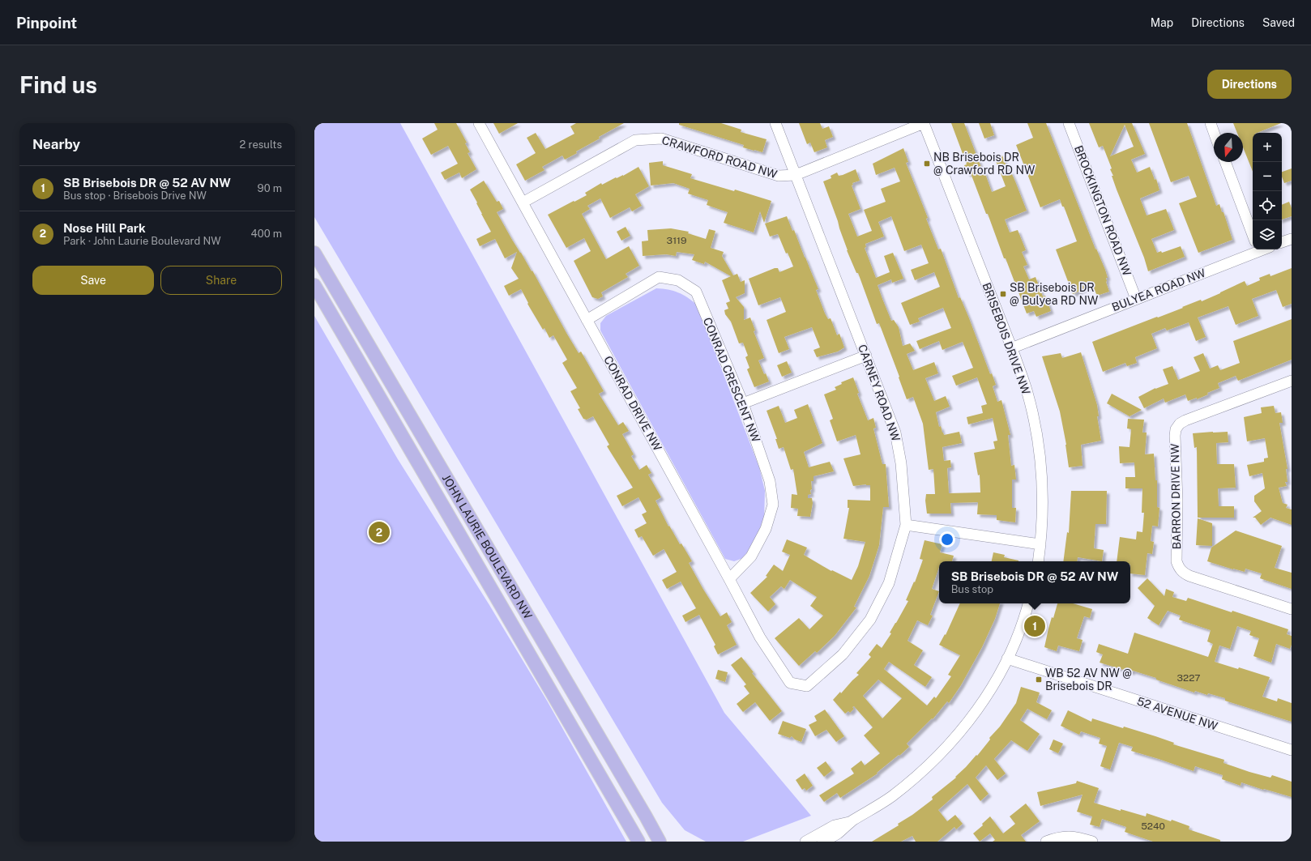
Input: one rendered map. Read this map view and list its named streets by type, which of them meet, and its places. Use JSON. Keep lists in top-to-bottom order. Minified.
{"streets":{"main road":["JOHN LAURIE BOULEVARD NW"],"street":["CRAWFORD ROAD NW","BROCKINGTON ROAD NW","BULYEA ROAD NW","BRISEBOIS DRIVE NW","CONRAD CRESCENT NW","CARNEY ROAD NW","CONRAD DRIVE NW","BARRON DRIVE NW","52 AVENUE NW"]},"crossings":[["CRAWFORD ROAD NW","BRISEBOIS DRIVE NW"],["CRAWFORD ROAD NW","CARNEY ROAD NW"],["CRAWFORD ROAD NW","CONRAD DRIVE NW"],["BROCKINGTON ROAD NW","BULYEA ROAD NW"],["BULYEA ROAD NW","BRISEBOIS DRIVE NW"],["CONRAD CRESCENT NW","CONRAD DRIVE NW"],["CARNEY ROAD NW","CONRAD DRIVE NW"]],"places":{"transit":["NB Brisebois DR @ Crawford RD NW","SB Brisebois DR @ Bulyea RD NW","WB 52 AV NW @ Brisebois DR"]},"house_numbers":["3119","3227","5240"],"north":"bottom","page":{"header":"Pinpoint","nav":["Map","Directions","Saved"],"buttons":["Directions",["Save","Share"]],"title":"Find us","heading":["Nearby","2 results"],"map_buttons":["+","−"],"list":[{"mark":"1","name":"SB Brisebois DR @ 52 AV NW","note":"Bus stop · Brisebois Drive NW","value":"90 m"},{"mark":"2","name":"Nose Hill Park","note":"Park · John Laurie Boulevard NW","value":"400 m"}],"pins":["2","1"],"popup":["SB Brisebois DR @ 52 AV NW","Bus stop"]}}
